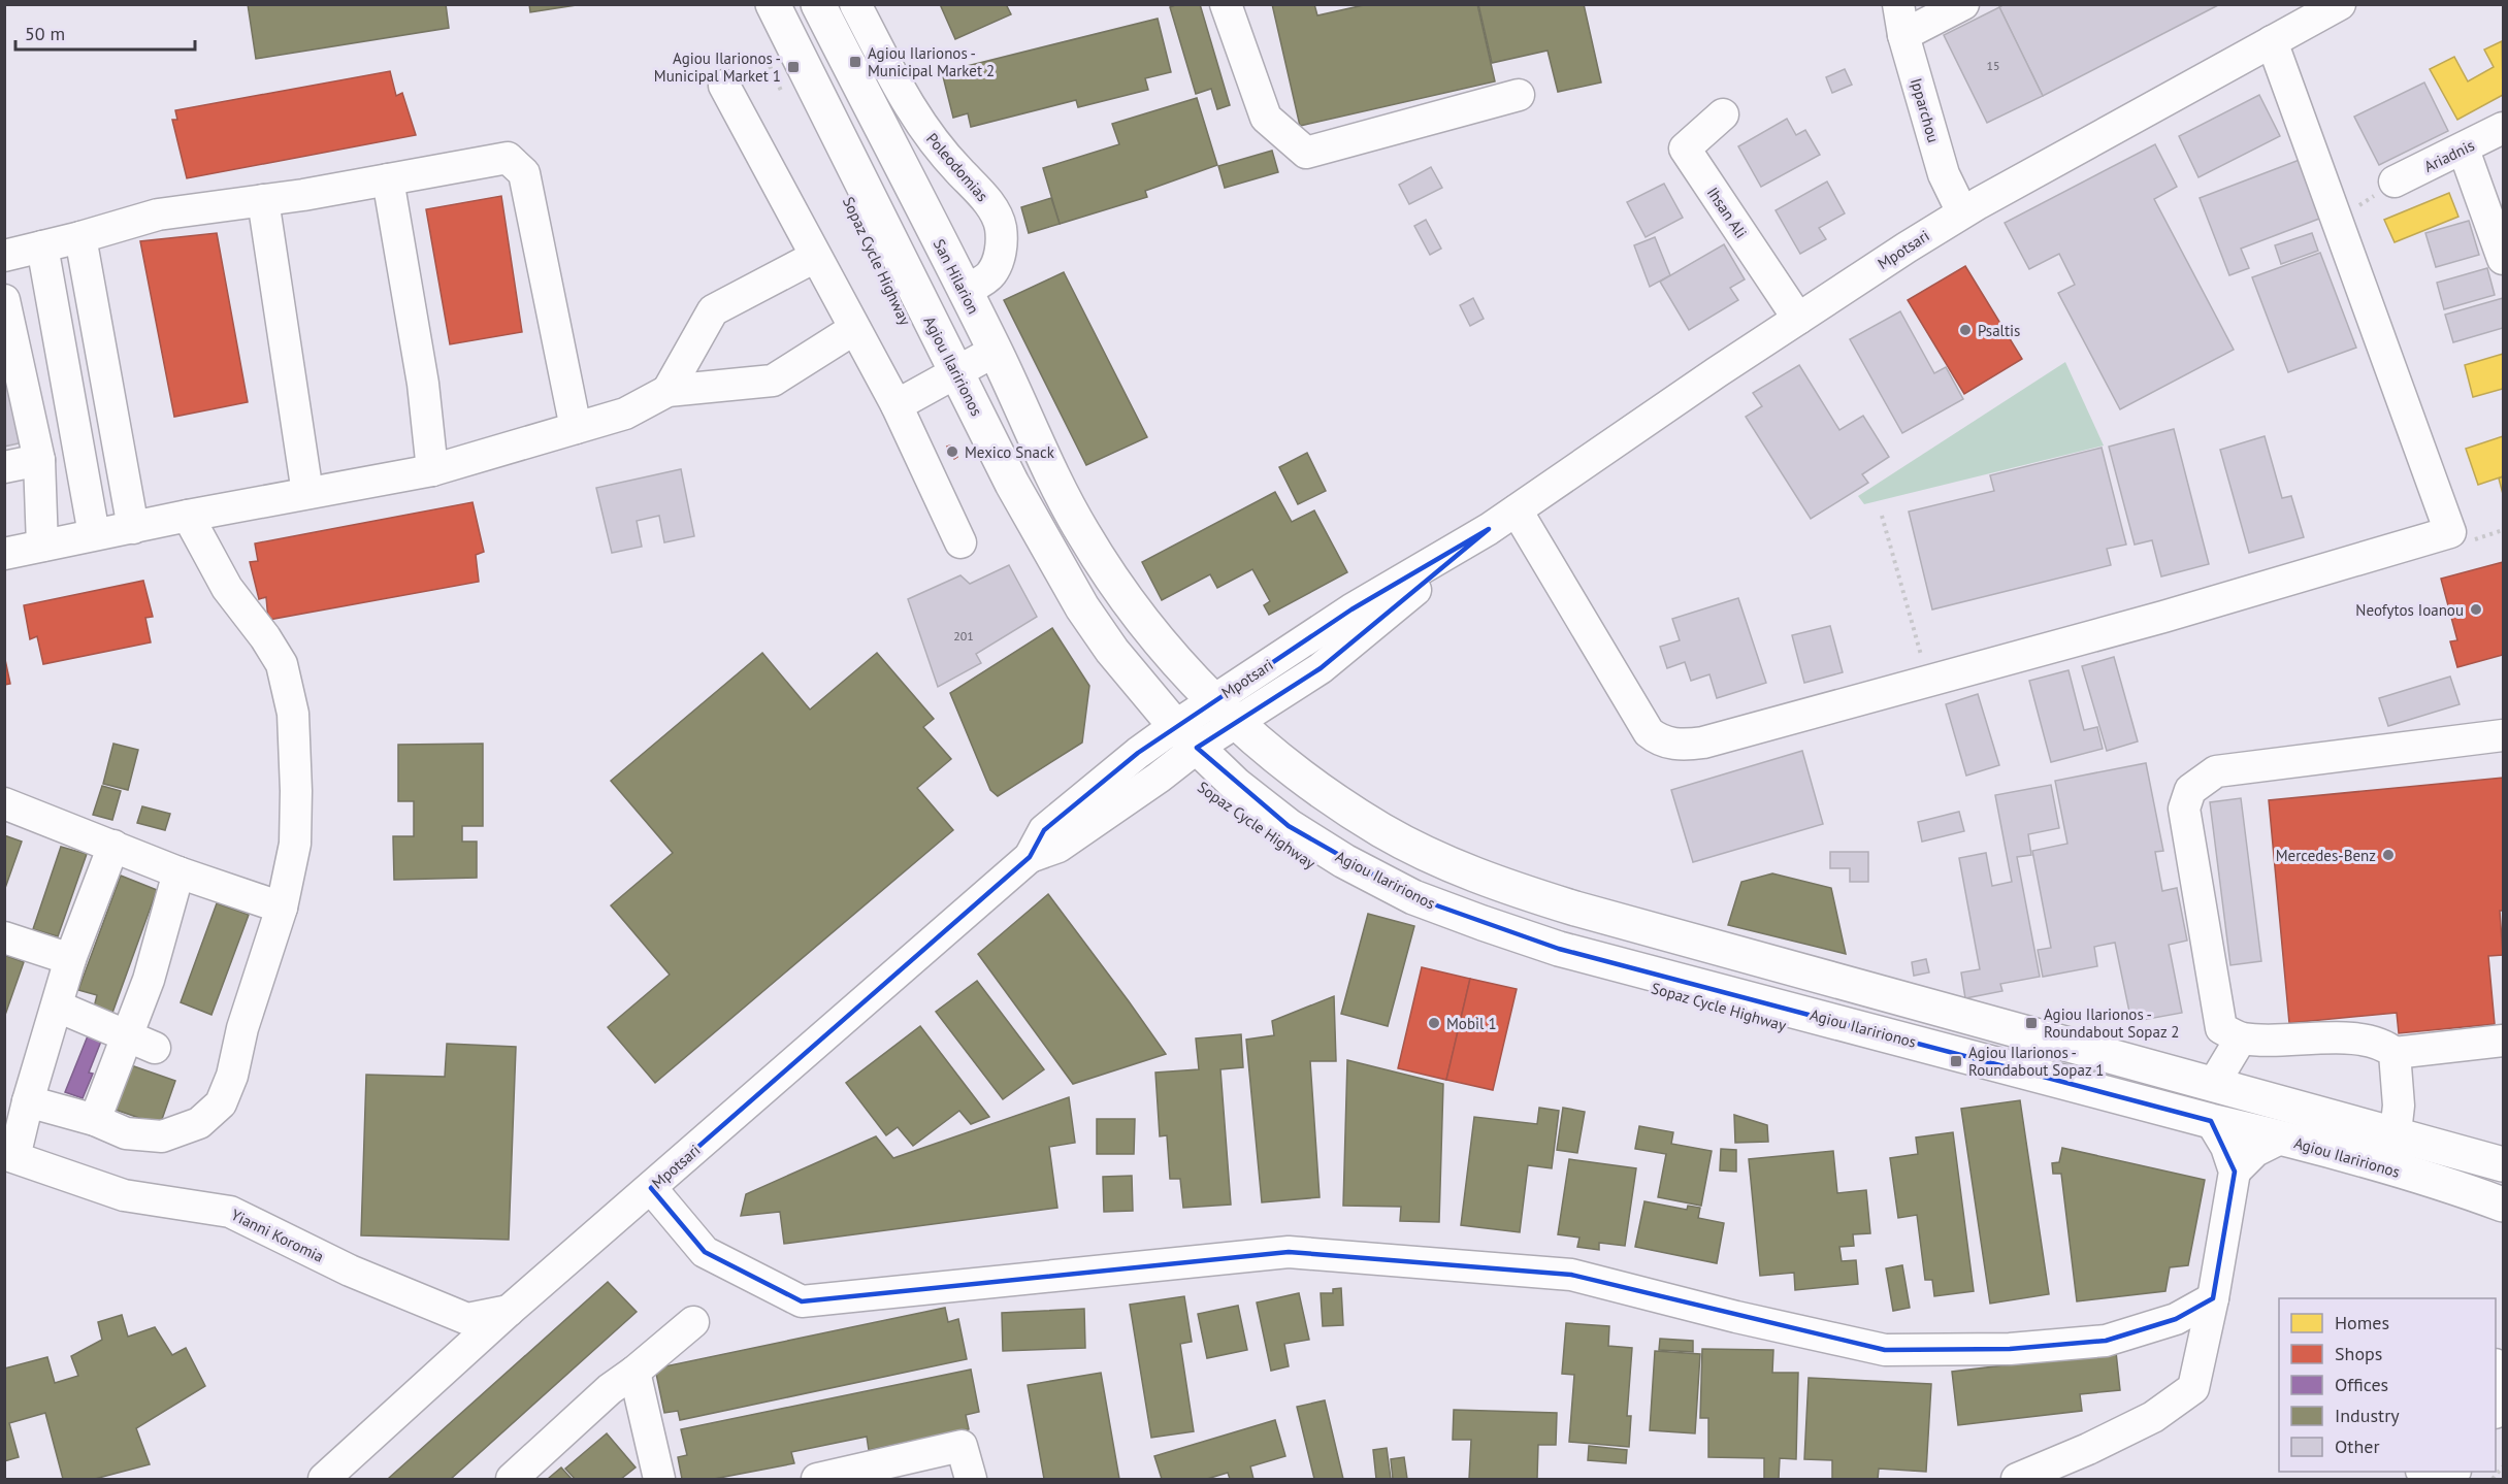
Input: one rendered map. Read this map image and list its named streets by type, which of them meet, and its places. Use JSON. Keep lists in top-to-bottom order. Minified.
{"streets":{"main road":["San Hilarion","Agiou Ilaririonos"],"street":["Ipparchou","Ariadnis","Poleodomias","Ihsan Ali","Mpotsari","Yianni Koromia"]},"crossings":[["Ipparchou","Mpotsari"],["Poleodomias","San Hilarion"],["Ihsan Ali","Mpotsari"],["Mpotsari","San Hilarion"],["Mpotsari","Agiou Ilaririonos"],["Mpotsari","Yianni Koromia"]],"places":{"transit":["Agiou Ilarionos - Municipal Market 2","Agiou Ilarionos - Municipal Market 1","Agiou Ilarionos - Roundabout Sopaz 2","Agiou Ilarionos - Roundabout Sopaz 1"],"other":["Psaltis","Mexico Snack","Neofytos Ioanou","Mercedes-Benz","Mobil 1"]},"house_numbers":["15","201"],"legend":["Homes","Shops","Offices","Industry","Other"],"scale_bar":"50 m"}
